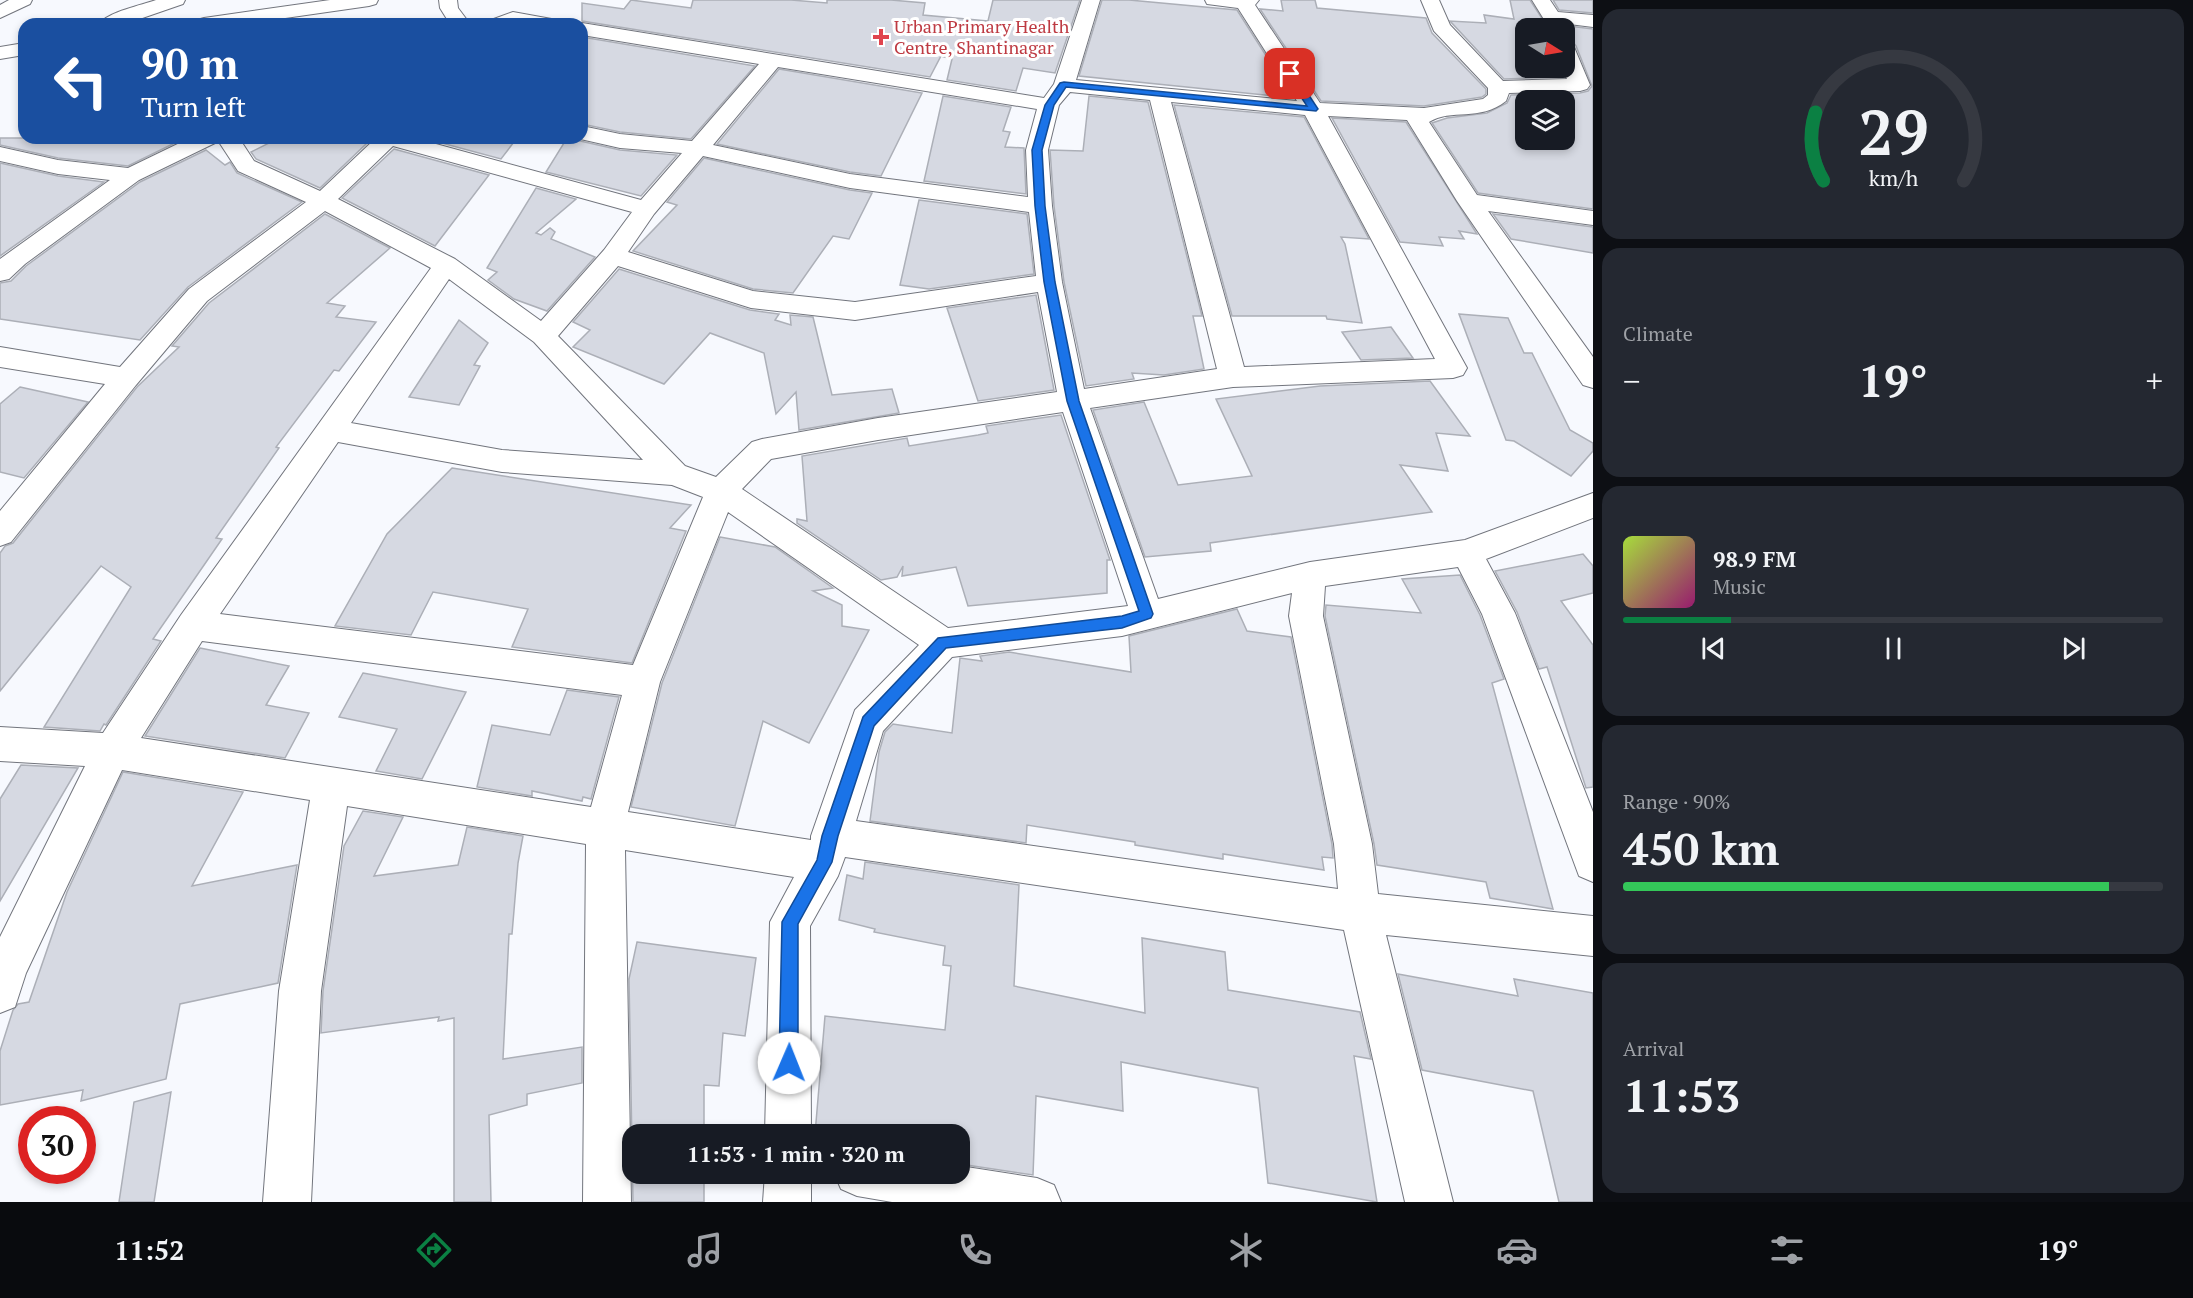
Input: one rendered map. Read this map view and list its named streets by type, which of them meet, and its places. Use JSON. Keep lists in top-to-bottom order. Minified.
{"places":{"health":["Urban Primary Health Centre, Shantinagar"]},"north":"right","page":{"turn":["90 m","Turn left"],"tile":["Climate",["Range · 90%","450 km"],["Arrival","11:53"]],"heat":["−","19°","+"],"song":["98.9 FM","Music"],"limit":"30","trip":"11:53 · 1 min · 320 m","tabs":["11:52","19°"],"gauge":["29","km/h"]}}
